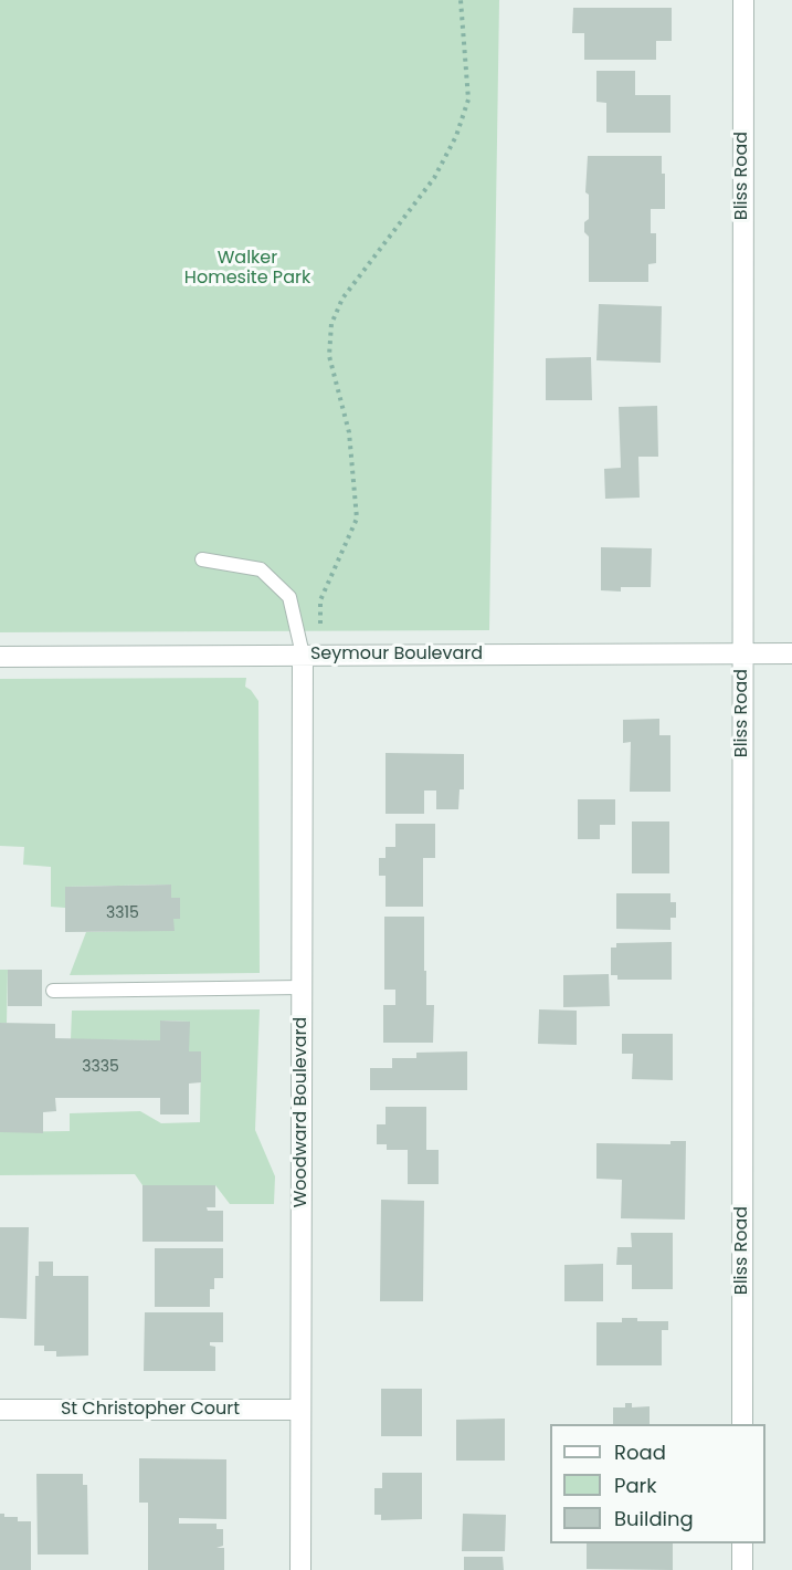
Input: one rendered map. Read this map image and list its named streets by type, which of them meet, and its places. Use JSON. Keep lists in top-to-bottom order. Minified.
{"streets":{"street":["Bliss Road","Seymour Boulevard","Woodward Boulevard","St Christopher Court"]},"crossings":[["Bliss Road","Seymour Boulevard"],["Seymour Boulevard","Woodward Boulevard"],["Woodward Boulevard","St Christopher Court"]],"parks":["Walker Homesite Park"],"house_numbers":["3315","3335"],"legend":["Road","Park","Building"]}
